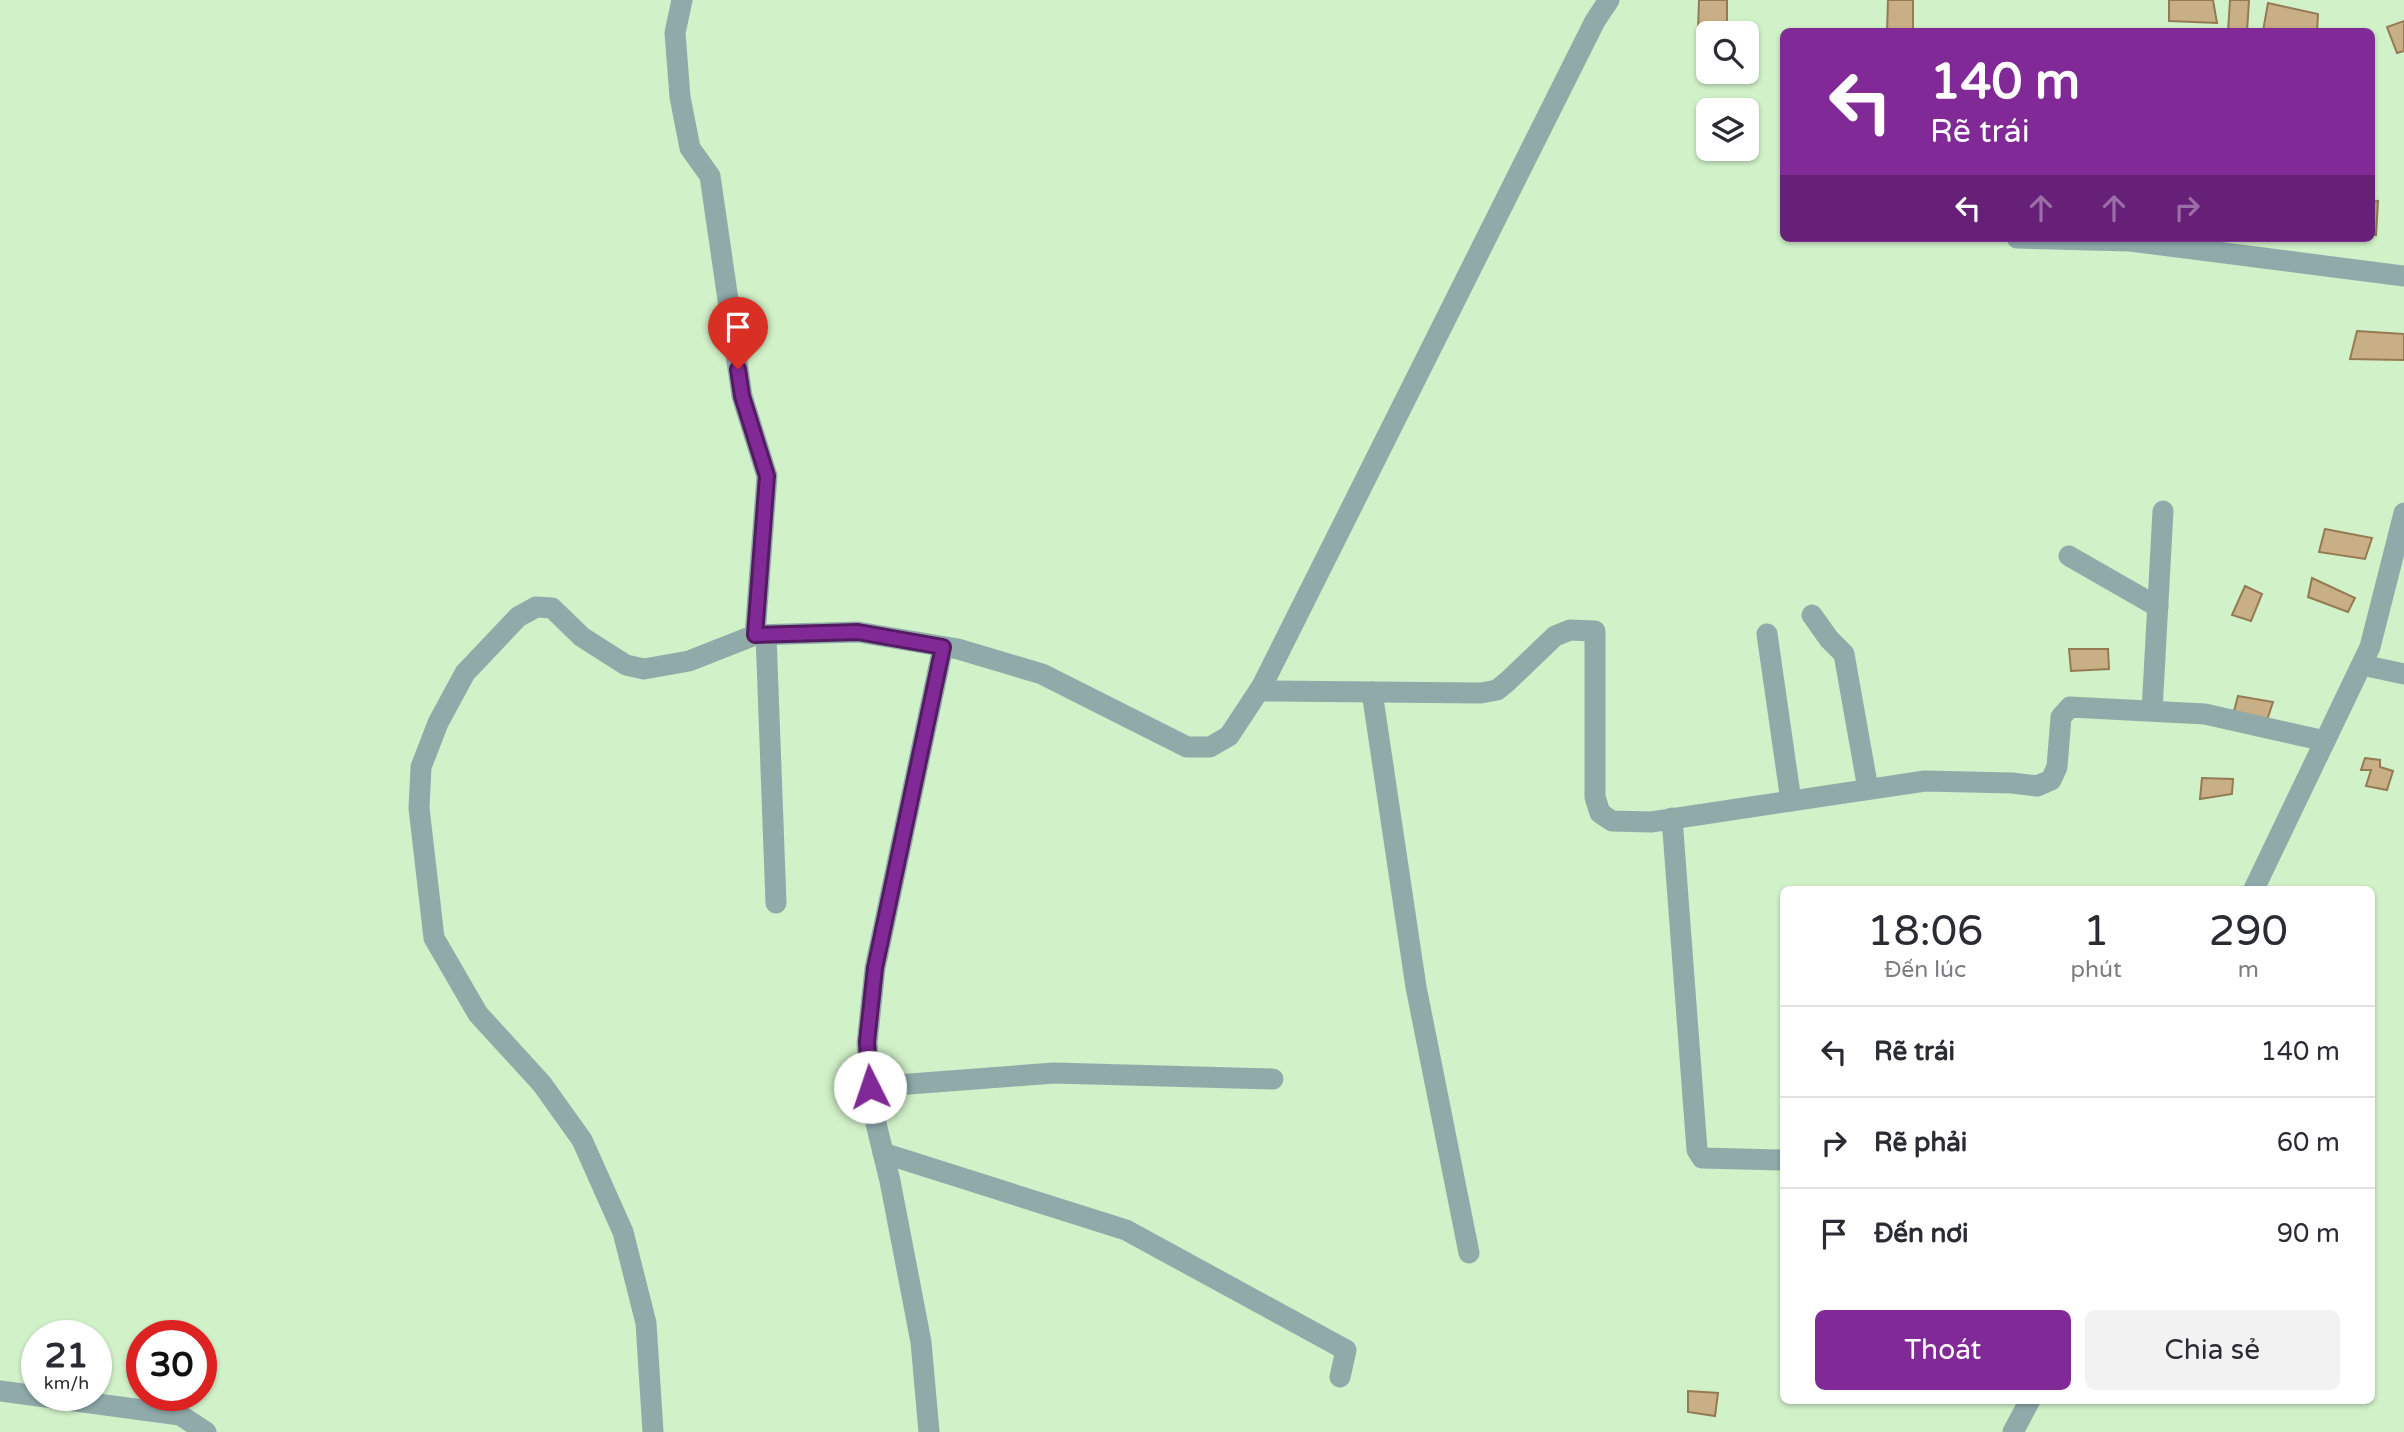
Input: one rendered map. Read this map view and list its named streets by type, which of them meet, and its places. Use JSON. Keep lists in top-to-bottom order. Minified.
{"page":{"turn":["140 m","Rẽ trái"],"eta":["18:06","Đến lúc","1","phút","290","m"],"list":[{"name":"Rẽ trái","value":"140 m"},{"name":"Rẽ phải","value":"60 m"},{"name":"Đến nơi","value":"90 m"}],"buttons":["Thoát","Chia sẻ"],"speed":"21 km/h","limit":"30"}}
